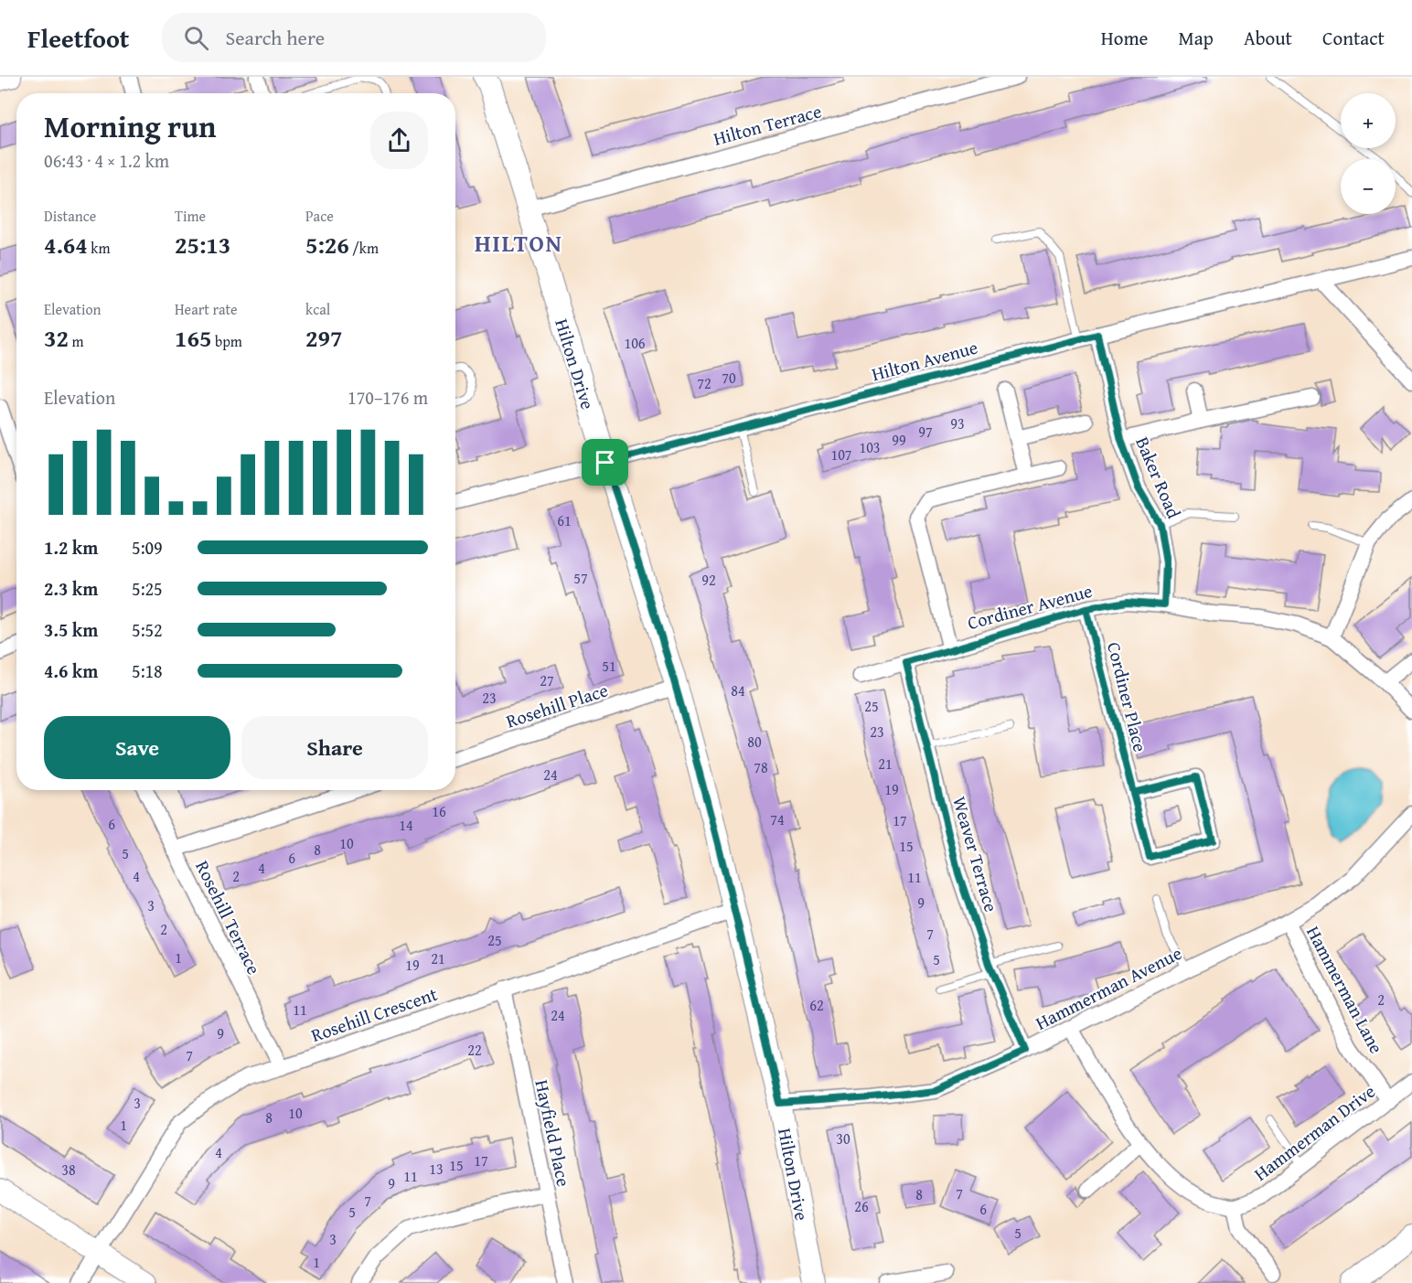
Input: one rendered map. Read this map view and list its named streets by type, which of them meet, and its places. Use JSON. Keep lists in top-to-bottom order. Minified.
{"streets":{"street":["Hilton Terrace","Hilton Avenue","Hilton Drive","Baker Road","Cordiner Avenue","Cordiner Place","Rosehill Place","Weaver Terrace","Rosehill Terrace","Hammerman Avenue","Hammerman Lane","Rosehill Crescent","Hammerman Drive","Hayfield Place"]},"crossings":[["Hilton Terrace","Hilton Drive"],["Hilton Avenue","Hilton Drive"],["Hilton Avenue","Baker Road"],["Hilton Drive","Rosehill Place"],["Hilton Drive","Hammerman Avenue"],["Hilton Drive","Rosehill Crescent"],["Baker Road","Cordiner Avenue"],["Cordiner Avenue","Cordiner Place"],["Cordiner Avenue","Weaver Terrace"],["Weaver Terrace","Hammerman Avenue"],["Rosehill Terrace","Rosehill Crescent"],["Hammerman Avenue","Hammerman Lane"],["Hammerman Lane","Hammerman Drive"],["Rosehill Crescent","Hayfield Place"]],"districts":["HILTON"],"house_numbers":["106","70","72","93","97","99","103","107","61","57","92","51","27","84","23","25","23","80","21","78","24","19","16","74","17","6","14","10","15","8","5","6","4","4","2","11","9","3","2","7","25","1","21","5","19","2","62","11","24","9","22","7","3","10","8","1","30","4","17","15","13","38","11","9","7","8","7","26","6","5","5","3","1"],"page":{"header":"Fleetfoot","search":"Search here","nav":["Home","Map","About","Contact"],"map_buttons":["+","−"],"heading":["Morning run","06:43 · 4 × 1.2 km"],"stats":[["Distance","4.64 km"],["Time","25:13"],["Pace","5:26 /km"],["Elevation","32 m"],["Heart rate","165 bpm"],["kcal","297"]],"chart":["Elevation","170–176 m"],"list":[{"name":"1.2 km","note":"5:09"},{"name":"2.3 km","note":"5:25"},{"name":"3.5 km","note":"5:52"},{"name":"4.6 km","note":"5:18"}],"buttons":["Save","Share"]}}
